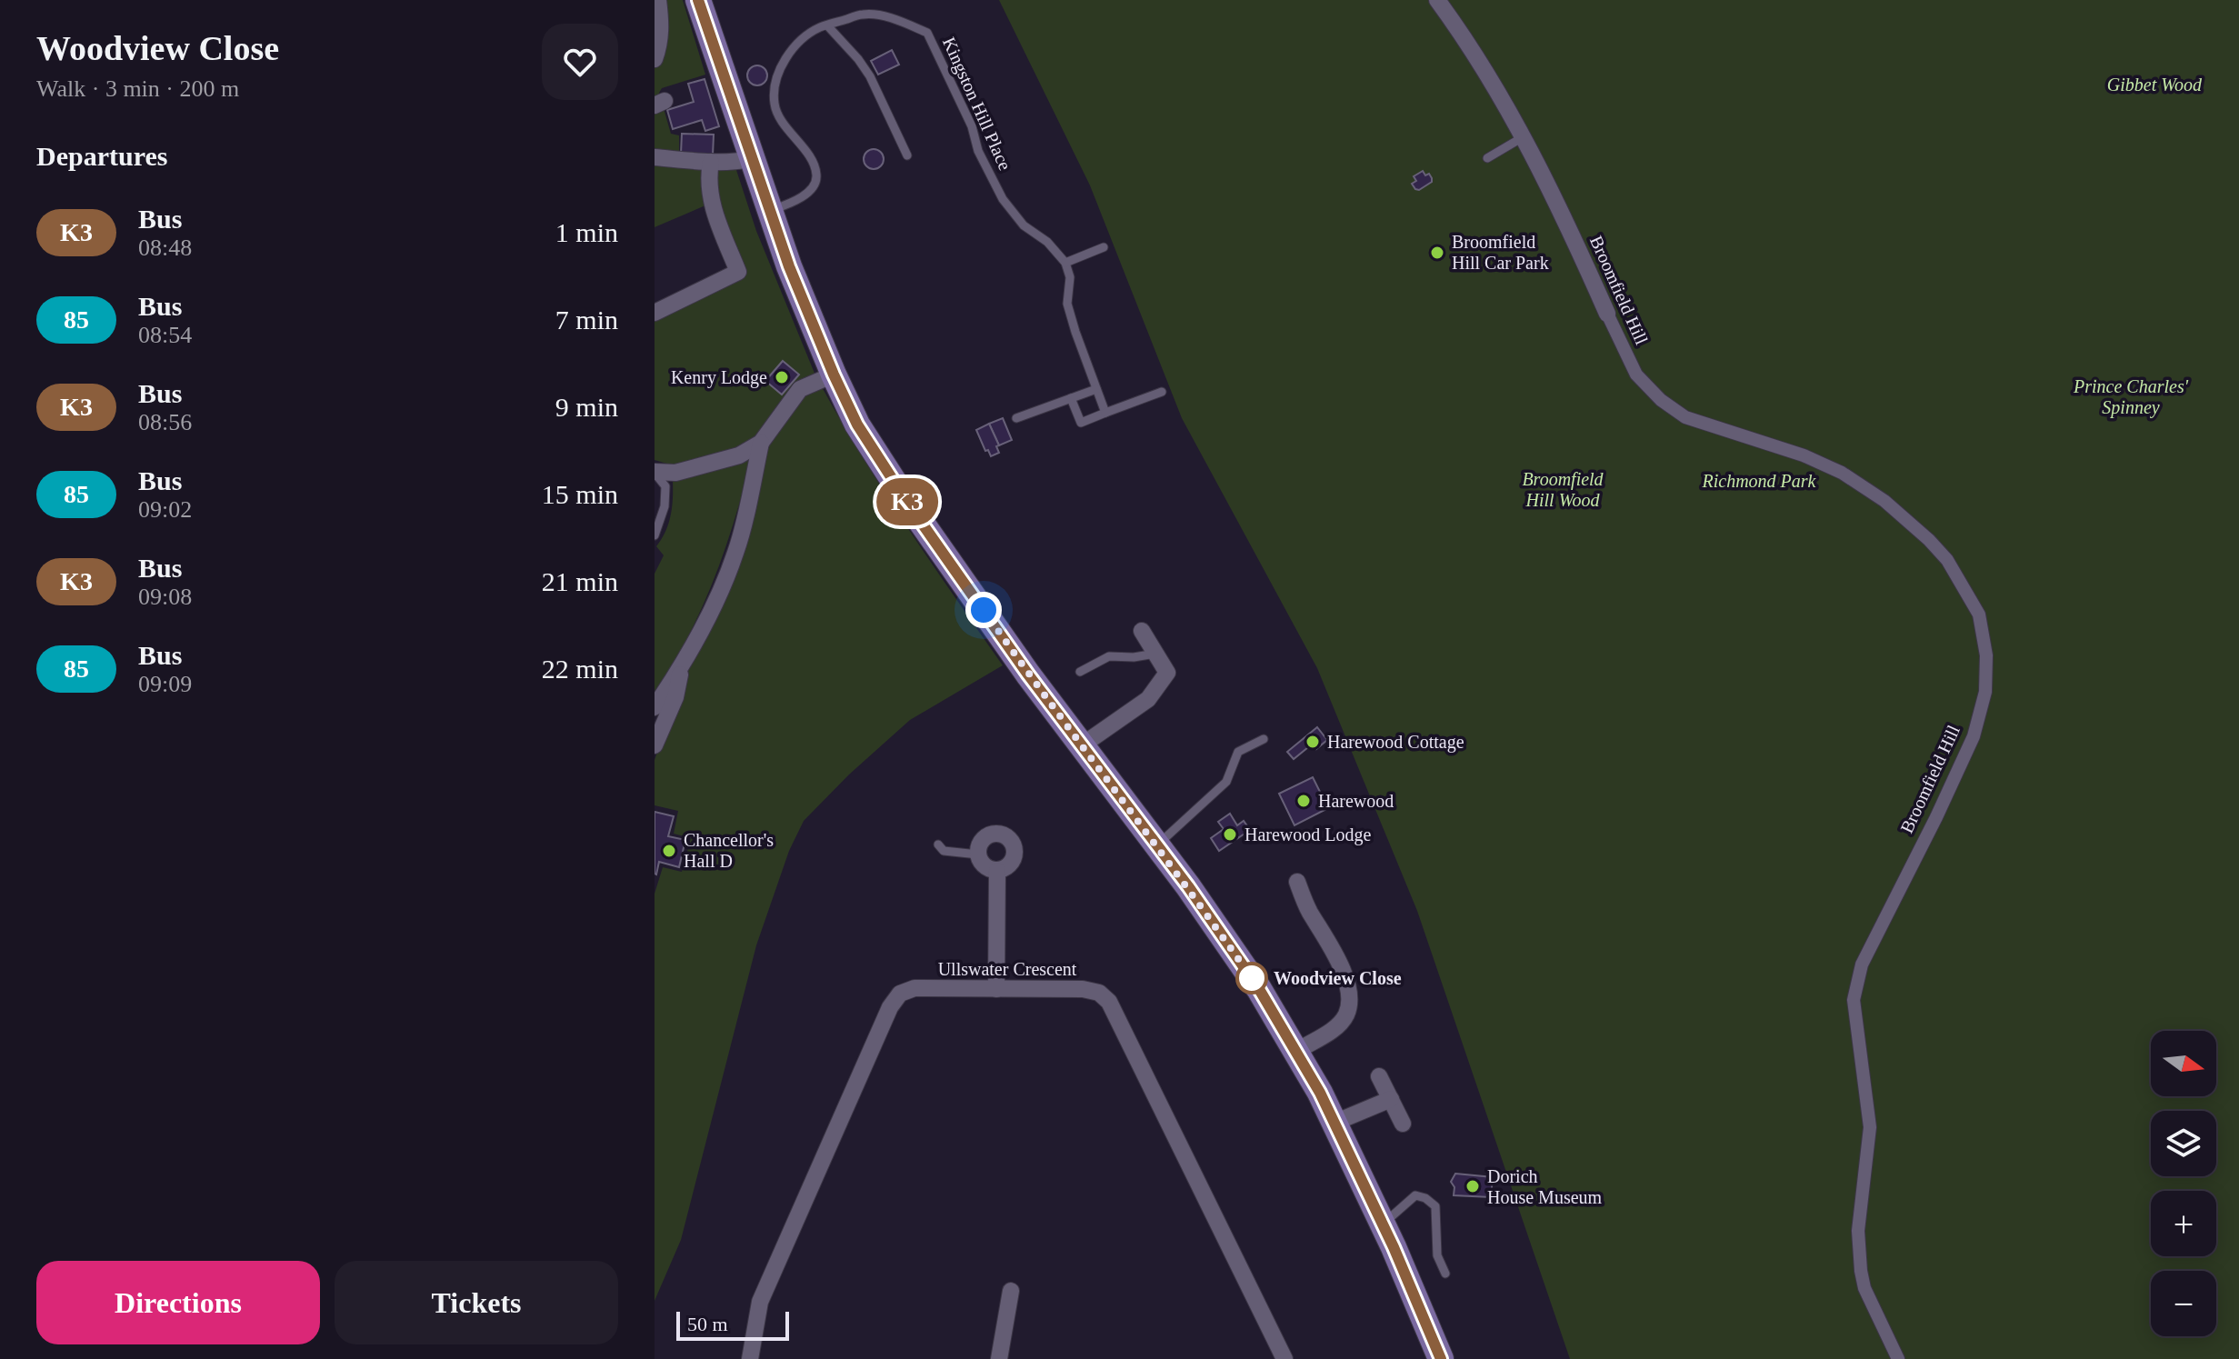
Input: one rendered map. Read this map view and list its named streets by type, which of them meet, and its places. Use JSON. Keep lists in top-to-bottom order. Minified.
{"streets":{"street":["Broomfield Hill","Ullswater Crescent"],"lane":["Kingston Hill Place"]},"parks":["Gibbet Wood","Prince Charles' Spinney","Broomfield Hill Wood","Richmond Park"],"places":["Broomfield Hill Car Park","Kenry Lodge","Harewood Cottage","Harewood","Harewood Lodge","Chancellor's Hall D","Woodview Close","Dorich House Museum"],"lines":["bus line K3"],"scale_bar":"50 m","north":"right","page":{"heading":[["Woodview Close","Walk · 3 min · 200 m"],"Departures"],"on_map":"K3","list":[{"mark":"K3","name":"Bus","note":"08:48","value":"1 min"},{"mark":"85","name":"Bus","note":"08:54","value":"7 min"},{"mark":"K3","name":"Bus","note":"08:56","value":"9 min"},{"mark":"85","name":"Bus","note":"09:02","value":"15 min"},{"mark":"K3","name":"Bus","note":"09:08","value":"21 min"},{"mark":"85","name":"Bus","note":"09:09","value":"22 min"}],"map_buttons":["+","−"],"buttons":["Directions","Tickets"],"scale":"50 m"}}
